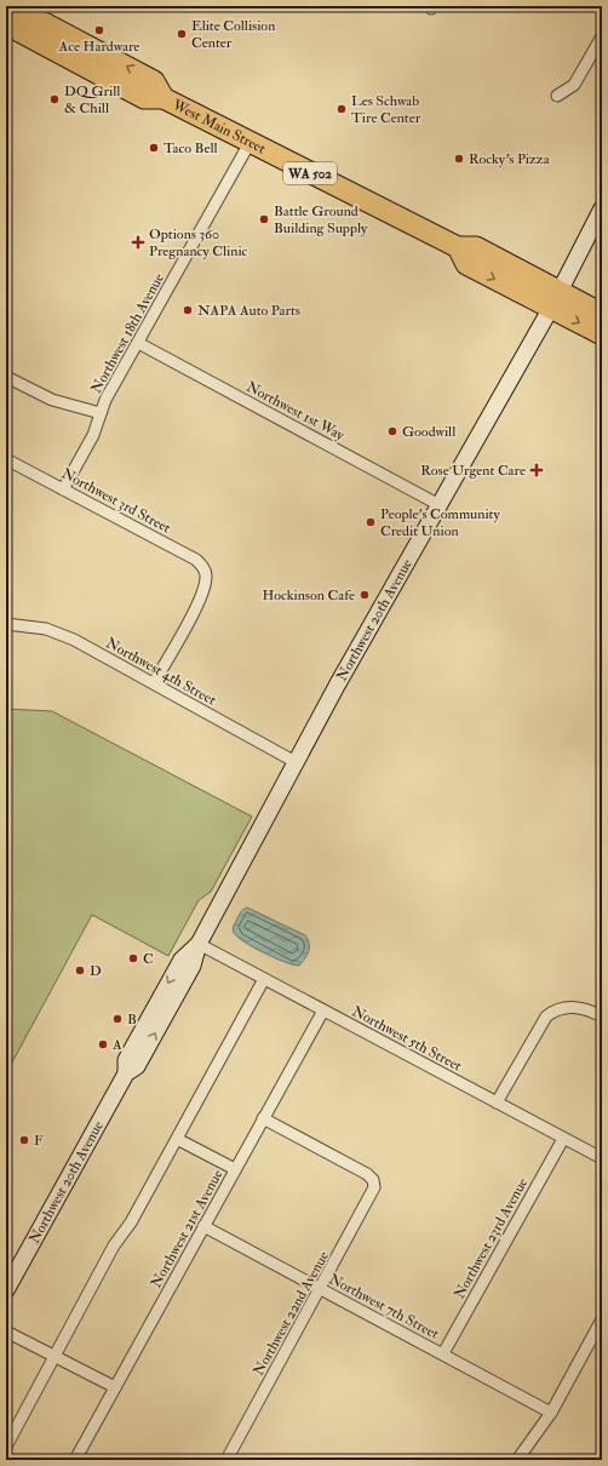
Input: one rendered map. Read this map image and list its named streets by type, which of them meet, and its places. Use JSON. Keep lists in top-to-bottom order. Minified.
{"streets":{"highway":["West Main Street","WA 502"],"street":["Northwest 18th Avenue","Northwest 1st Way","Northwest 3rd Street","Northwest 20th Avenue","Northwest 4th Street","Northwest 5th Street","Northwest 21st Avenue","Northwest 23rd Avenue","Northwest 7th Street","Northwest 22nd Avenue"]},"crossings":[["West Main Street","Northwest 18th Avenue"],["West Main Street","Northwest 20th Avenue"],["Northwest 18th Avenue","Northwest 1st Way"],["Northwest 18th Avenue","Northwest 3rd Street"],["Northwest 1st Way","Northwest 20th Avenue"],["Northwest 3rd Street","Northwest 4th Street"],["Northwest 20th Avenue","Northwest 4th Street"],["Northwest 20th Avenue","Northwest 5th Street"],["Northwest 5th Street","Northwest 21st Avenue"],["Northwest 5th Street","Northwest 23rd Avenue"],["Northwest 21st Avenue","Northwest 7th Street"],["Northwest 21st Avenue","Northwest 22nd Avenue"],["Northwest 23rd Avenue","Northwest 7th Street"],["Northwest 7th Street","Northwest 22nd Avenue"]],"places":{"other":["Ace Hardware","Elite Collision Center","DQ Grill & Chill","Les Schwab Tire Center","Taco Bell","Rocky's Pizza","Battle Ground Building Supply","NAPA Auto Parts","Goodwill","People's Community Credit Union","Hockinson Cafe","C","D","B","A","F"],"health":["Options 360 Pregnancy Clinic","Rose Urgent Care"]}}
